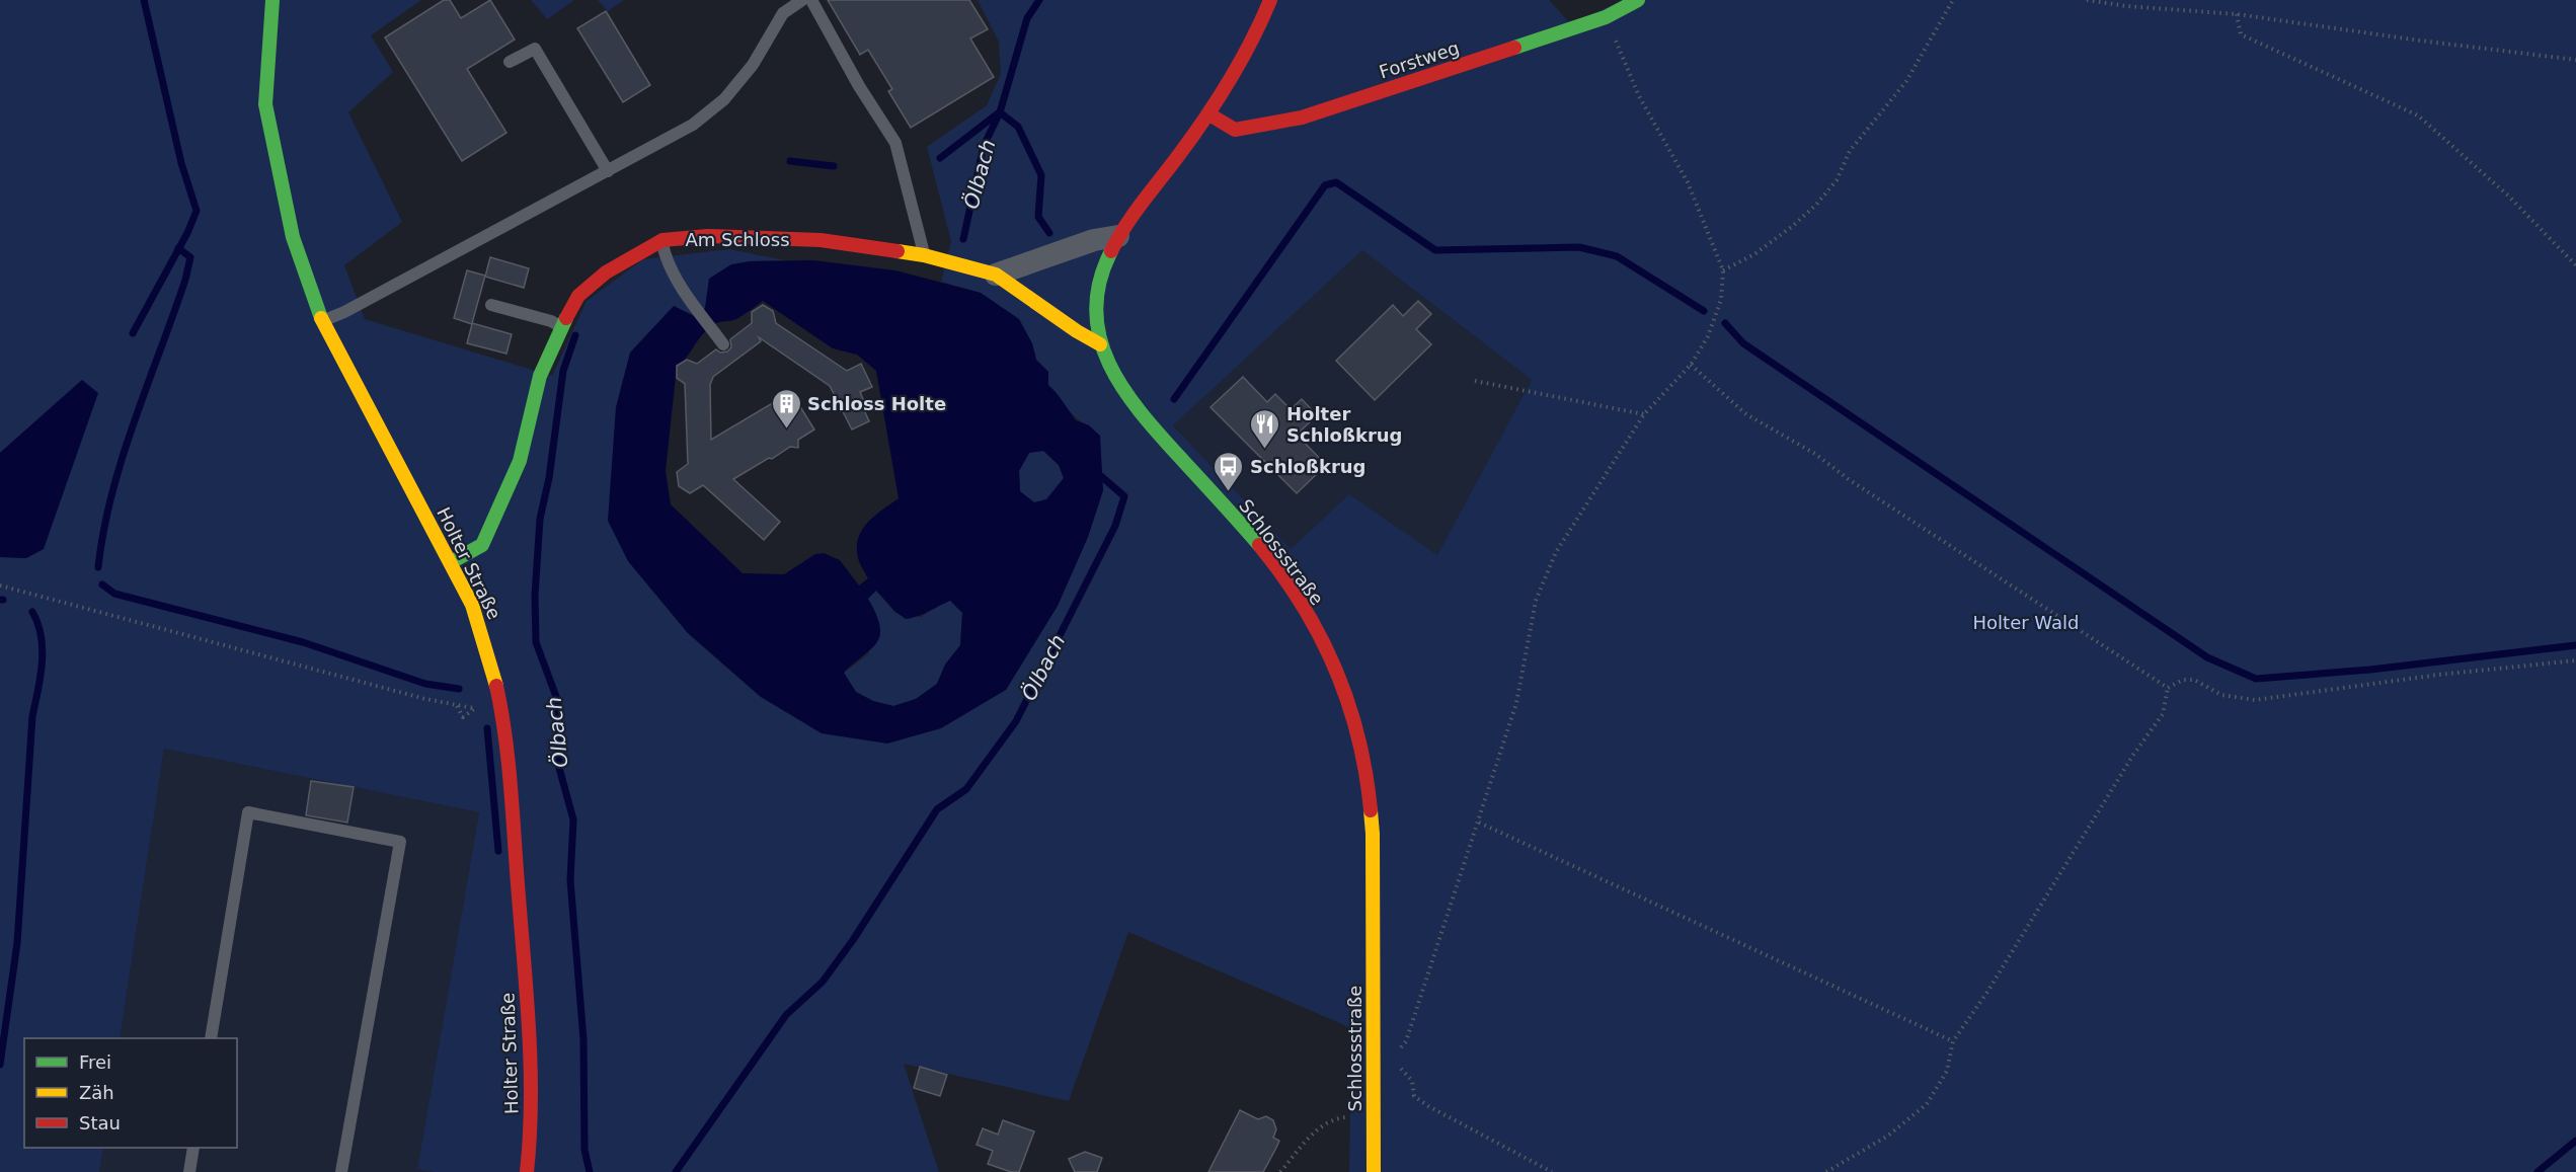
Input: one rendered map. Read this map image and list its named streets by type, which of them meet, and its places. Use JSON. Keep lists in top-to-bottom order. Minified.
{"streets":{"street":["Forstweg","Am Schloss","Schlossstraße","Holter Straße"]},"crossings":[["Forstweg","Schlossstraße"],["Am Schloss","Schlossstraße"],["Am Schloss","Holter Straße"]],"water":["Ölbach"],"parks":["Holter Wald"],"places":{"building":["Schloss Holte"],"restaurant":["Holter Schloßkrug"],"bus stop":["Schloßkrug"]},"legend":["Frei","Zäh","Stau"]}
